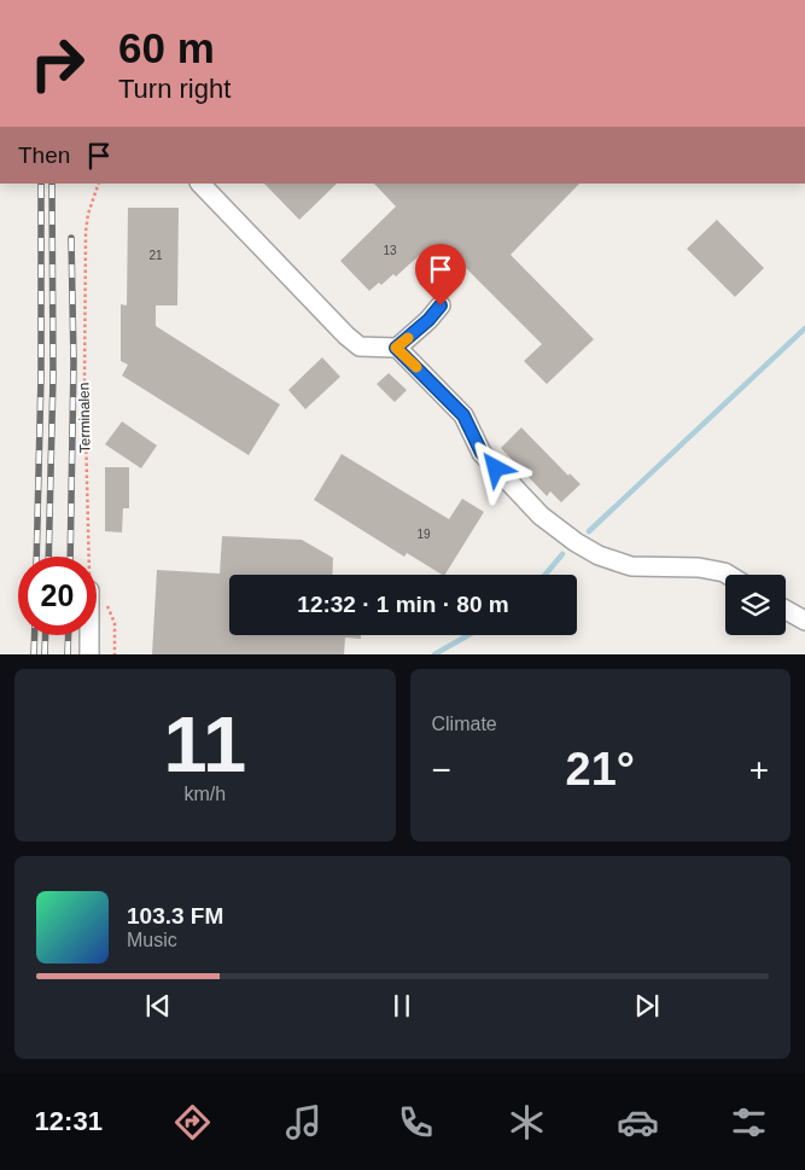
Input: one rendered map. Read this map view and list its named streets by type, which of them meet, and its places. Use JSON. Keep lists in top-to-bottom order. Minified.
{"streets":{"path":["Terminalen"]},"house_numbers":["13","21","19"],"page":{"turn":["60 m","Turn right"],"then":"Then","limit":"20","trip":"12:32 · 1 min · 80 m","tile":[["11","km/h"],"Climate"],"heat":["−","21°","+"],"song":["103.3 FM","Music"],"tabs":"12:31"}}
